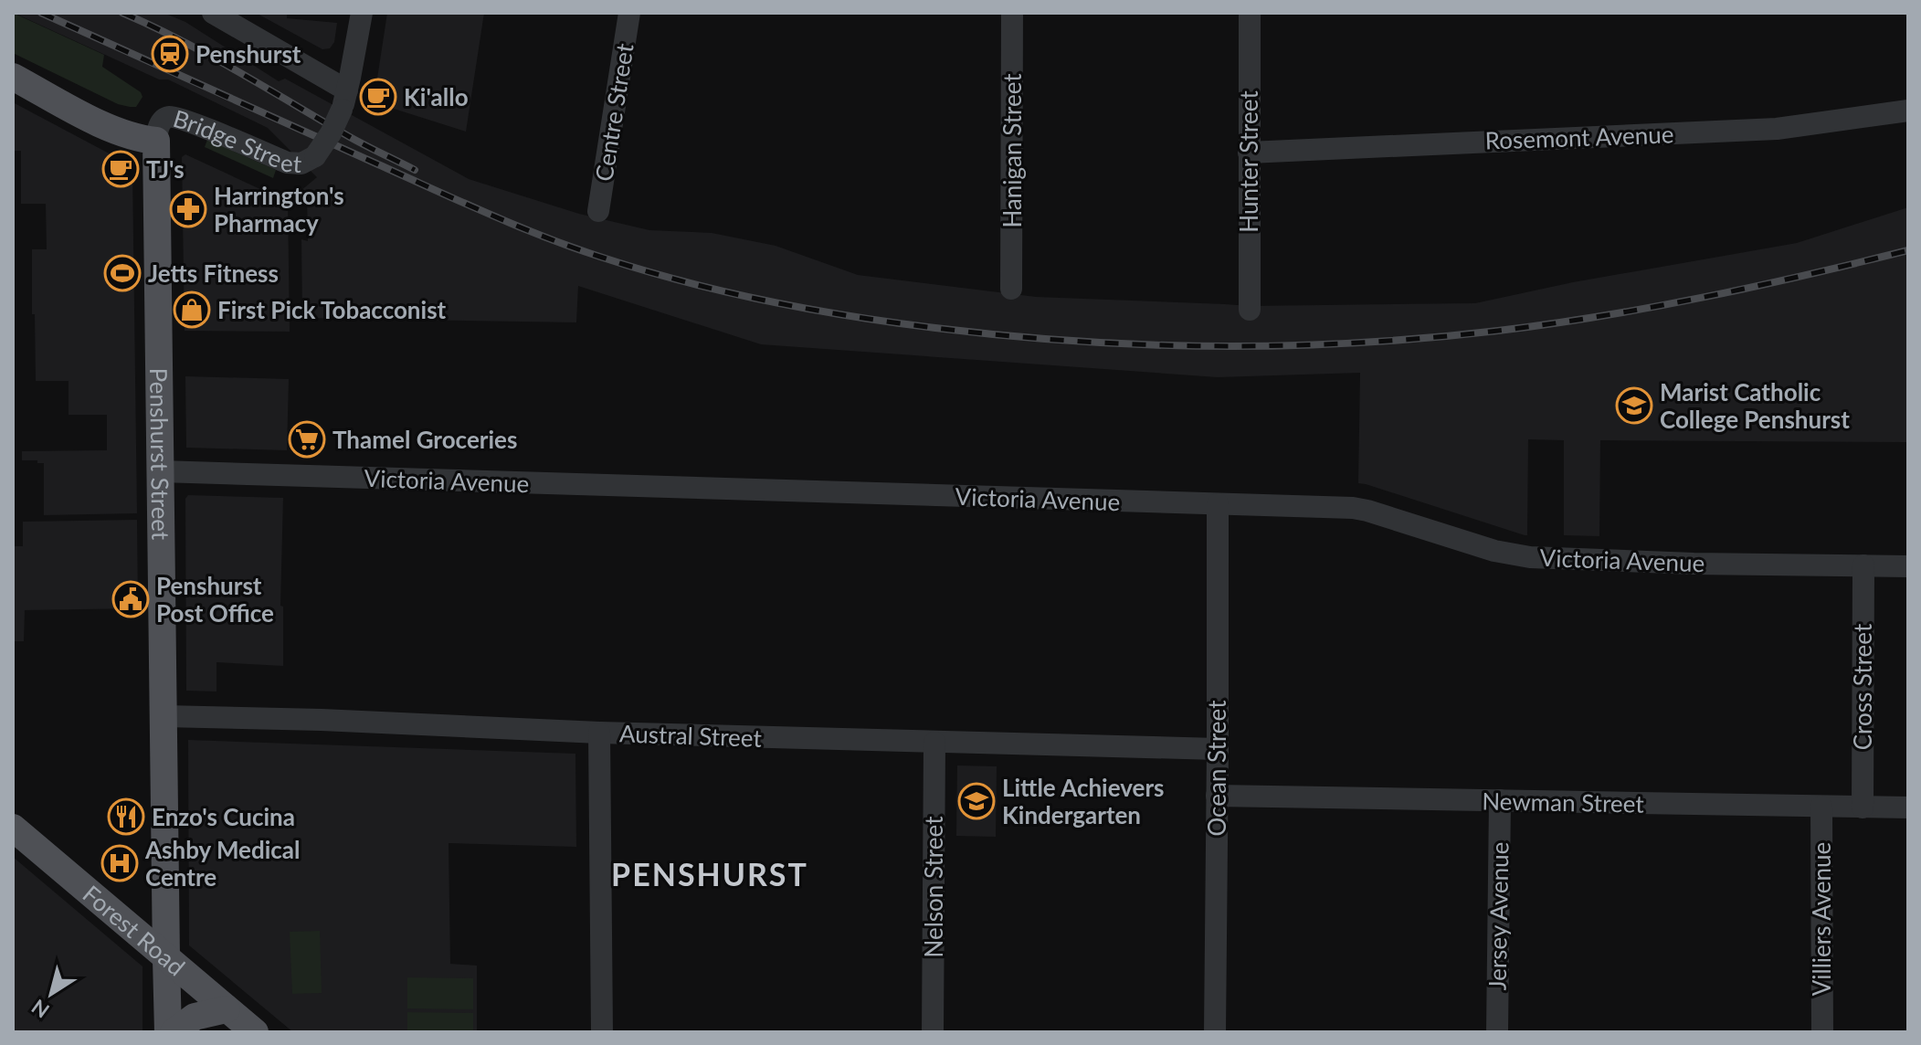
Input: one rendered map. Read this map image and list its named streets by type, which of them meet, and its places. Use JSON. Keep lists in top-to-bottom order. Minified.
{"streets":{"main road":["Bridge Street","Penshurst Street","Forest Road"],"street":["Centre Street","Rosemont Avenue","Hanigan Street","Hunter Street","Victoria Avenue","Cross Street","Austral Street","Ocean Street","Newman Street","Nelson Street","Jersey Avenue","Villiers Avenue"]},"crossings":[["Rosemont Avenue","Hunter Street"],["Bridge Street","Penshurst Street"],["Penshurst Street","Victoria Avenue"],["Penshurst Street","Austral Street"],["Penshurst Street","Forest Road"],["Victoria Avenue","Cross Street"],["Victoria Avenue","Ocean Street"],["Cross Street","Newman Street"],["Austral Street","Ocean Street"],["Austral Street","Nelson Street"],["Ocean Street","Newman Street"],["Newman Street","Jersey Avenue"],["Newman Street","Villiers Avenue"]],"districts":["PENSHURST"],"places":{"station":["Penshurst"],"cafe":["Ki'allo","TJ's"],"pharmacy":["Harrington's Pharmacy"],"sports":["Jetts Fitness"],"shop":["First Pick Tobacconist"],"school or university":["Marist Catholic College Penshurst","Little Achievers Kindergarten"],"supermarket":["Thamel Groceries"],"public building":["Penshurst Post Office"],"restaurant":["Enzo's Cucina"],"hospital":["Ashby Medical Centre"]},"north":"bottom left"}
